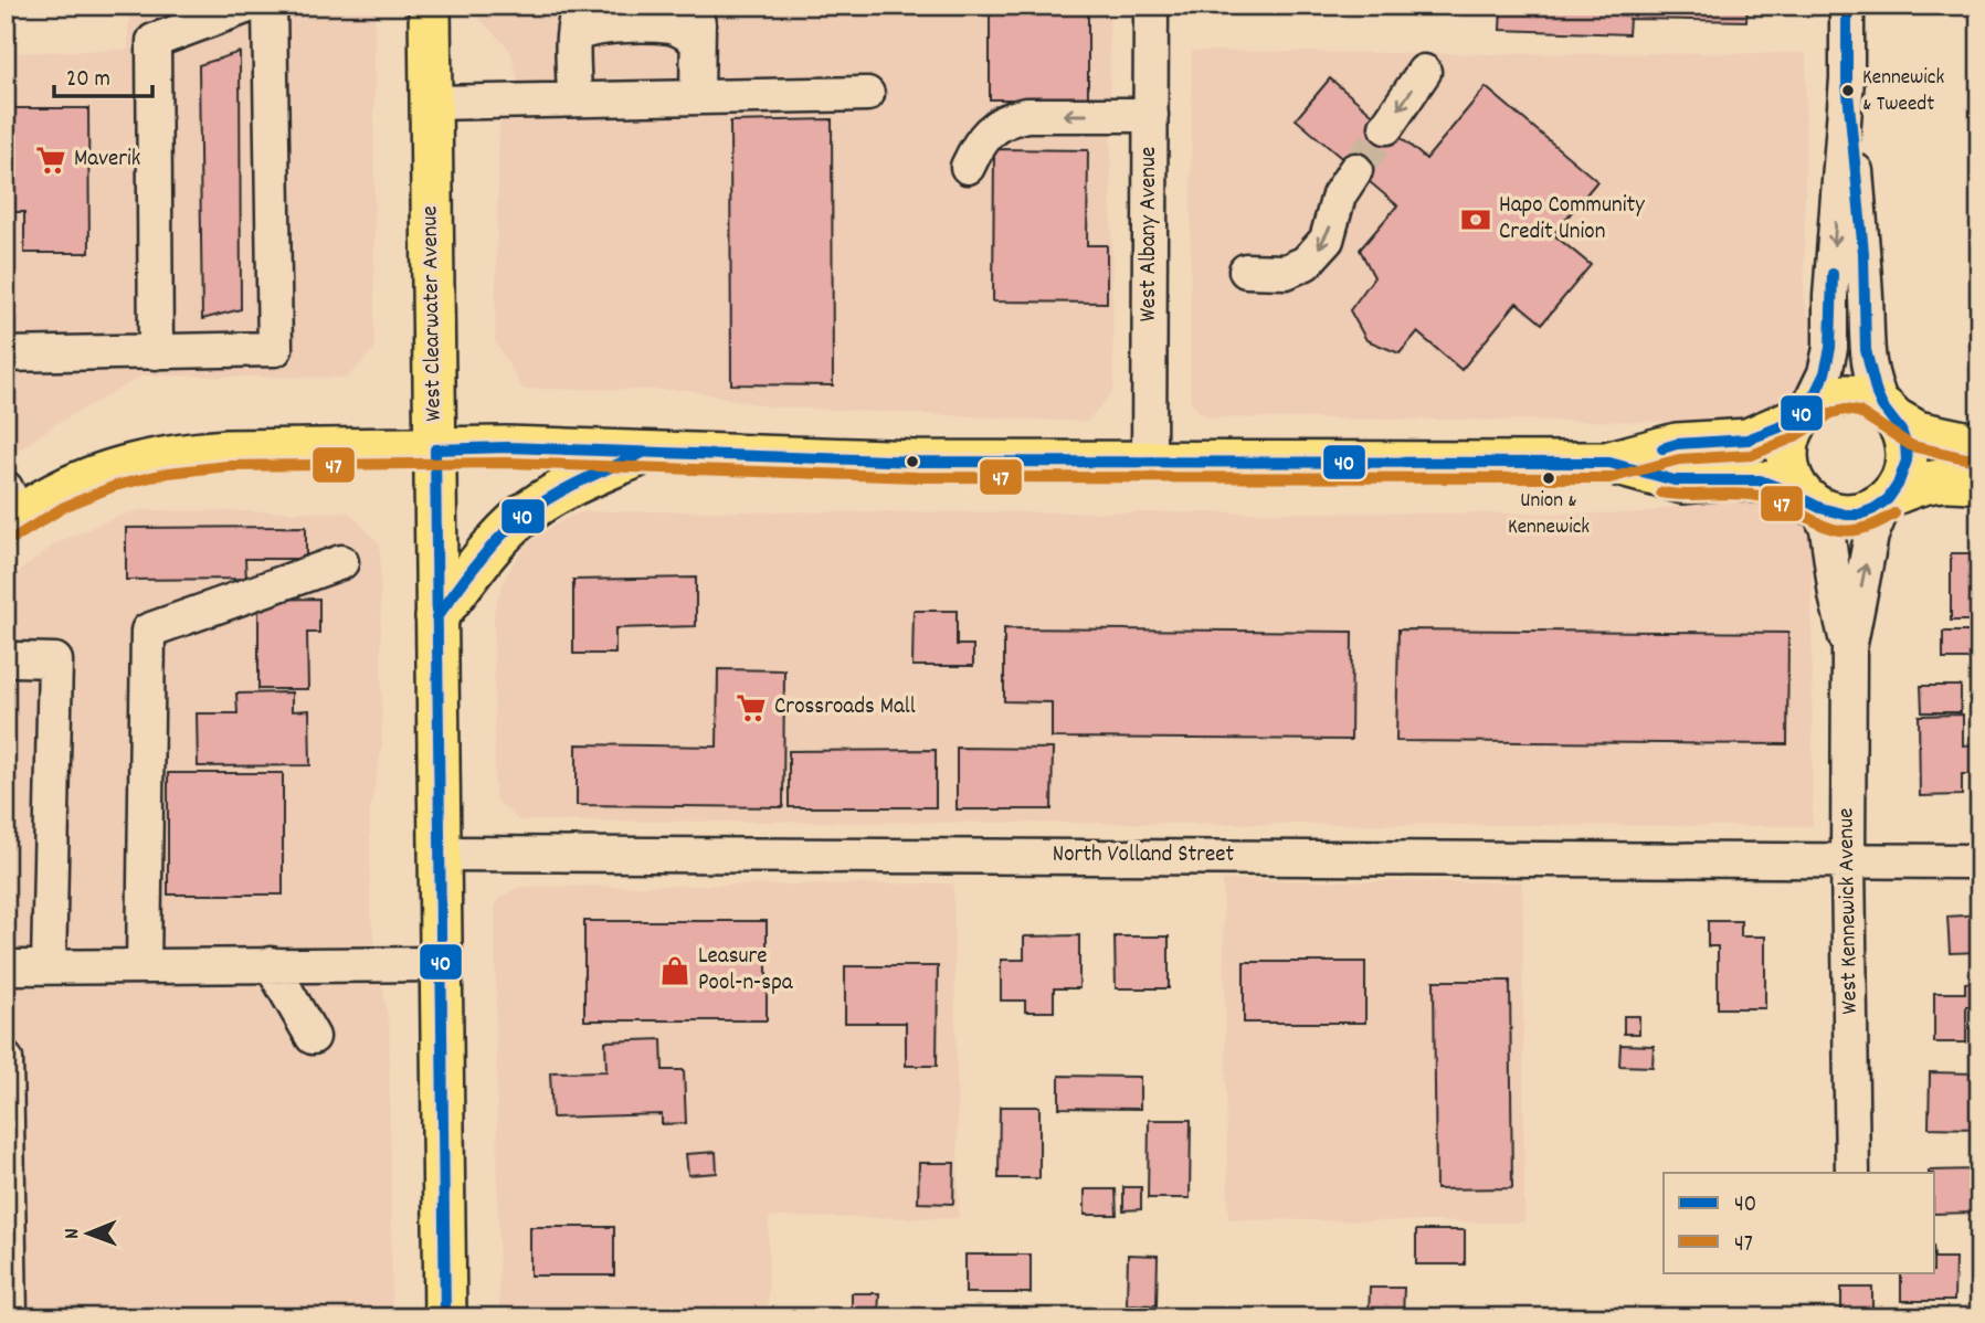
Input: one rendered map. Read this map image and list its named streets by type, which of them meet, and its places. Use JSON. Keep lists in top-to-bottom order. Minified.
{"streets":{"main road":["West Clearwater Avenue"],"street":["West Albany Avenue","North Volland Street","West Kennewick Avenue"]},"crossings":[["West Clearwater Avenue","North Volland Street"],["North Volland Street","West Kennewick Avenue"]],"places":{"other":["Kennewick & Tweedt","Union & Kennewick"],"supermarket":["Maverik","Crossroads Mall"],"bank":["Hapo Community Credit Union"],"shop":["Leasure Pool-n-spa"]},"lines":["transit line 40","transit line 47"],"legend":["40","47"],"scale_bar":"20 m","north":"left"}
